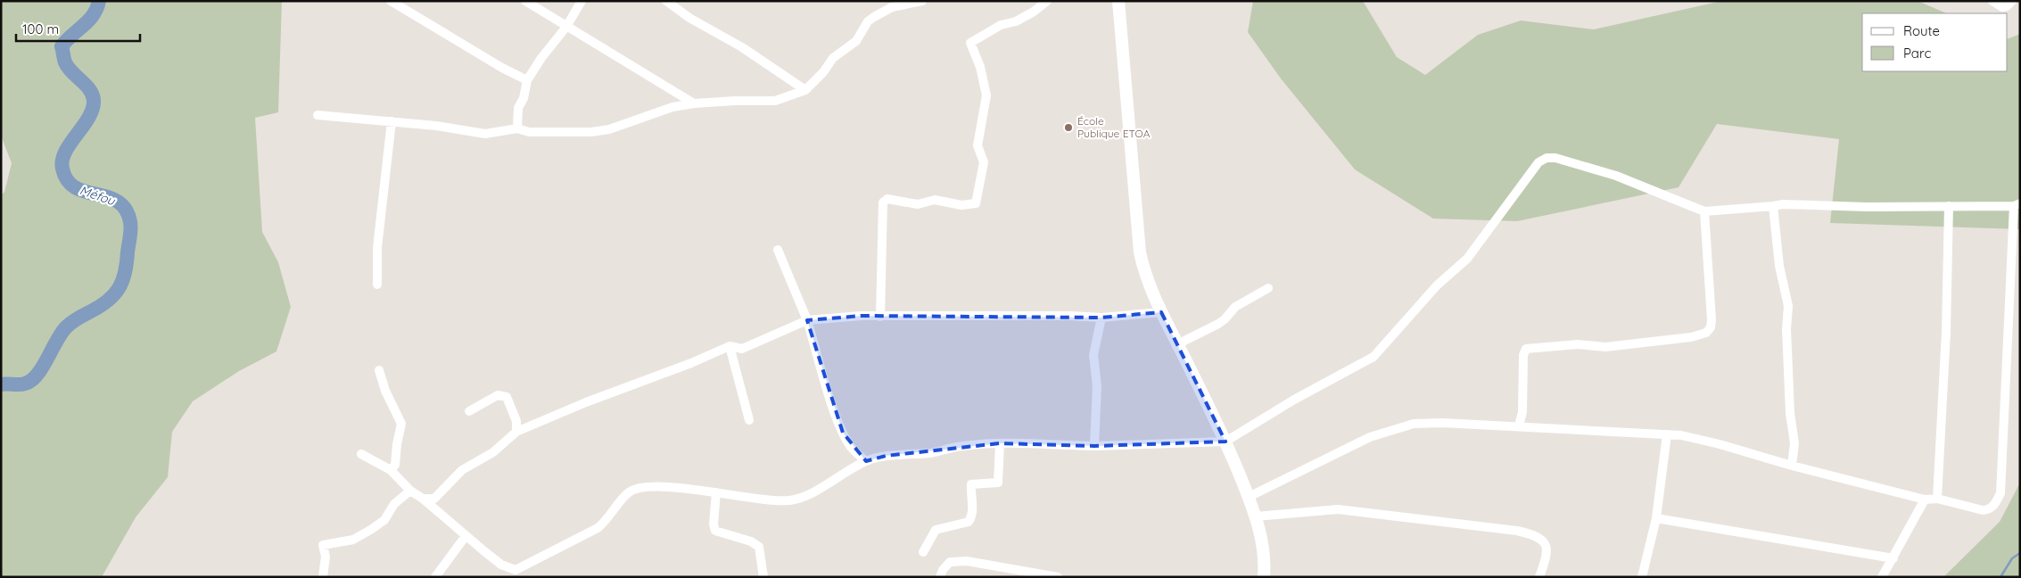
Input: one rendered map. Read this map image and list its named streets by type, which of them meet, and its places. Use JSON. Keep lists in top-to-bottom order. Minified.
{"water":["Méfou"],"places":["École Publique ETOA"],"legend":["Route","Parc"],"scale_bar":"100 m"}
